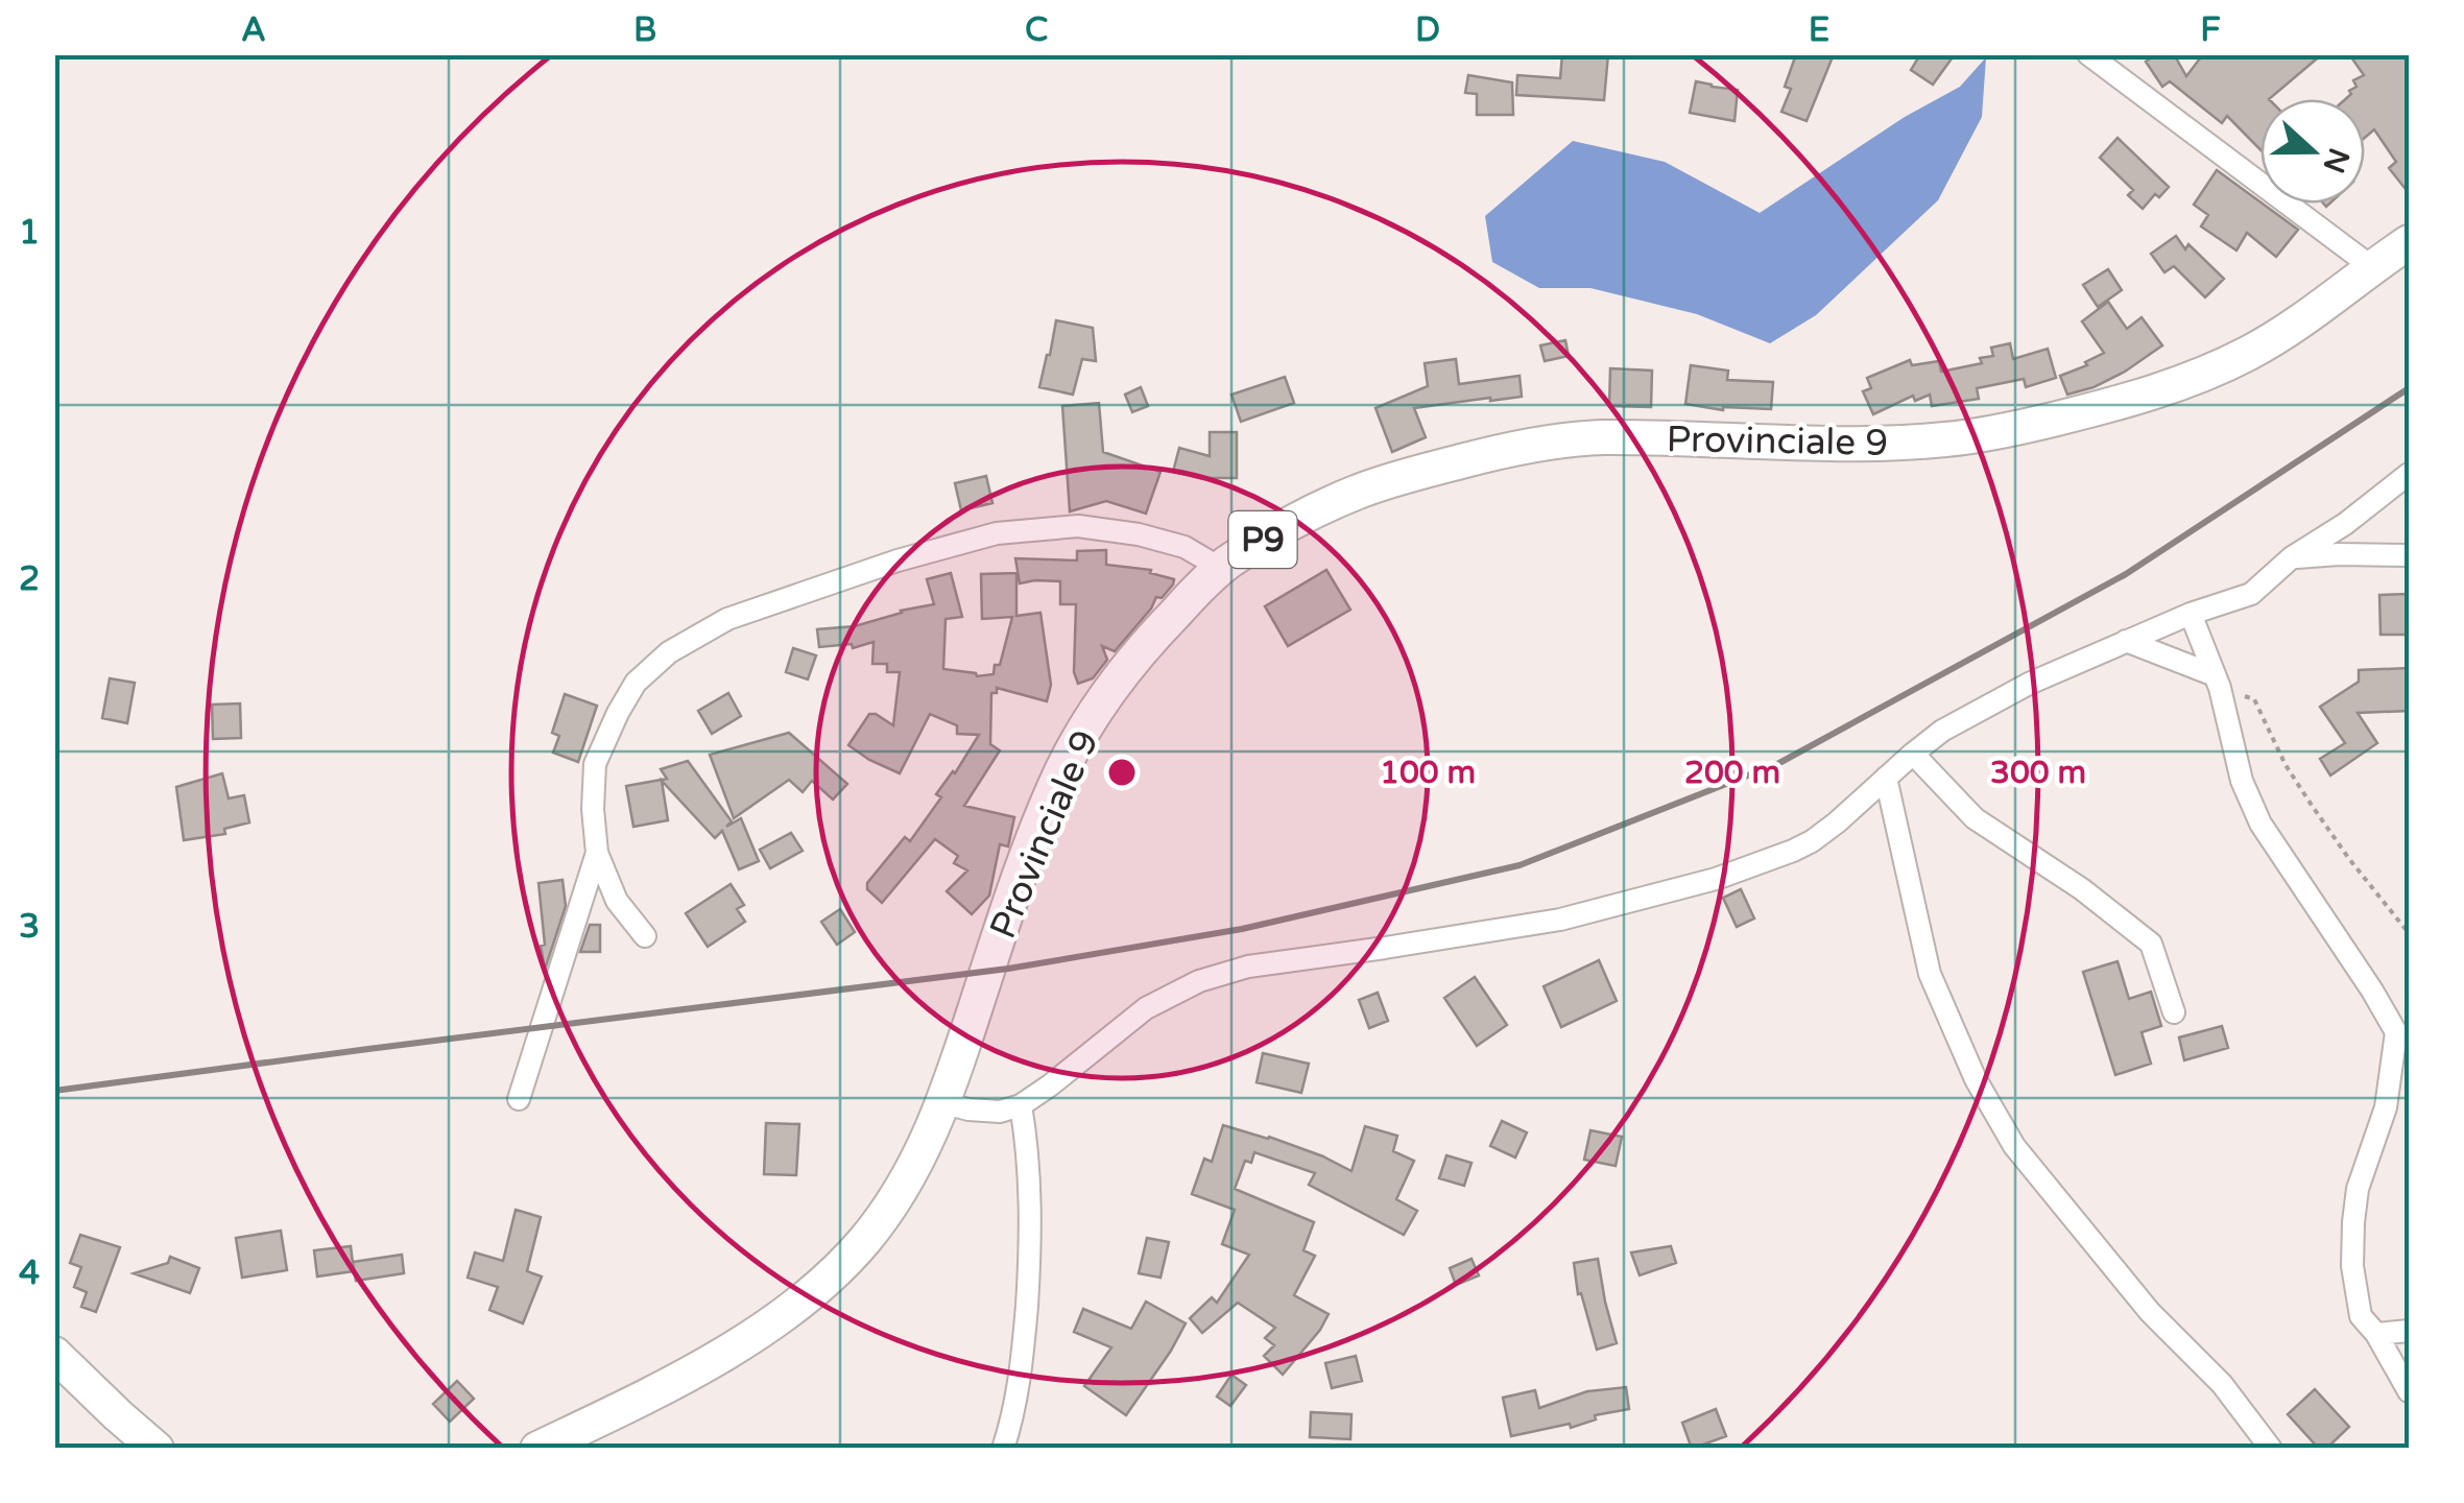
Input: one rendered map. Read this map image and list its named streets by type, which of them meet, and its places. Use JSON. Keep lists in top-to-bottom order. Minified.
{"streets":{"main road":["Provinciale 9","P9"]},"north":"right","grid":{"columns":["A","B","C","D","E","F"],"rows":["1","2","3","4"]},"rings":["100 m","200 m","300 m"]}
